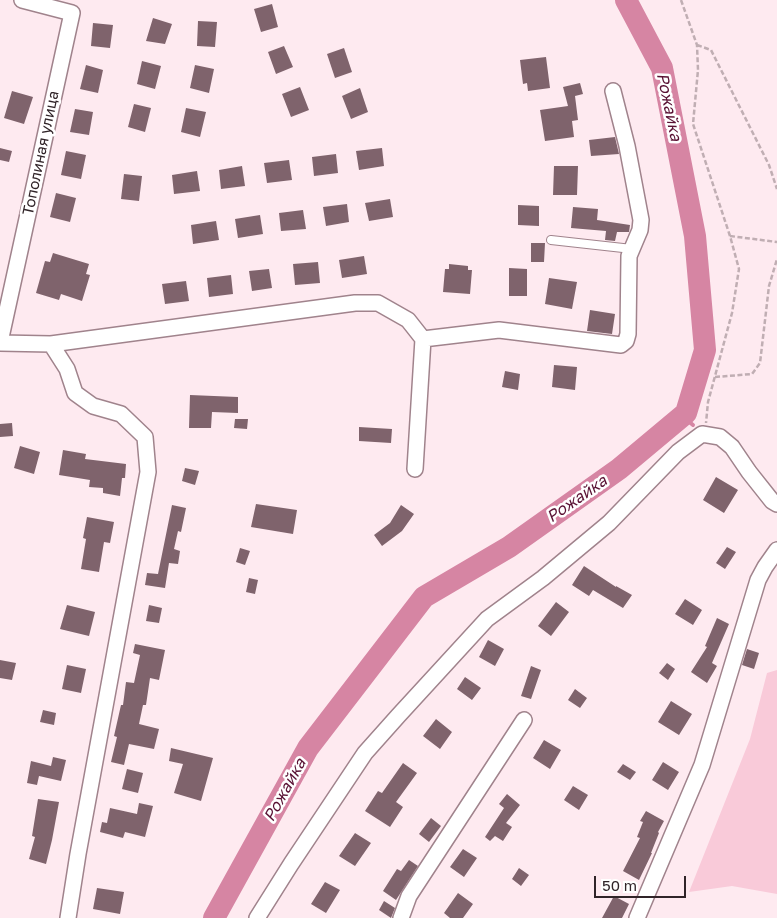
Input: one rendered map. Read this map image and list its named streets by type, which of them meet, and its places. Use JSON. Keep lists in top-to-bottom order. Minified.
{"streets":{"street":["Тополиная улица"]},"water":["Рожайка"],"scale_bar":"50 m"}
